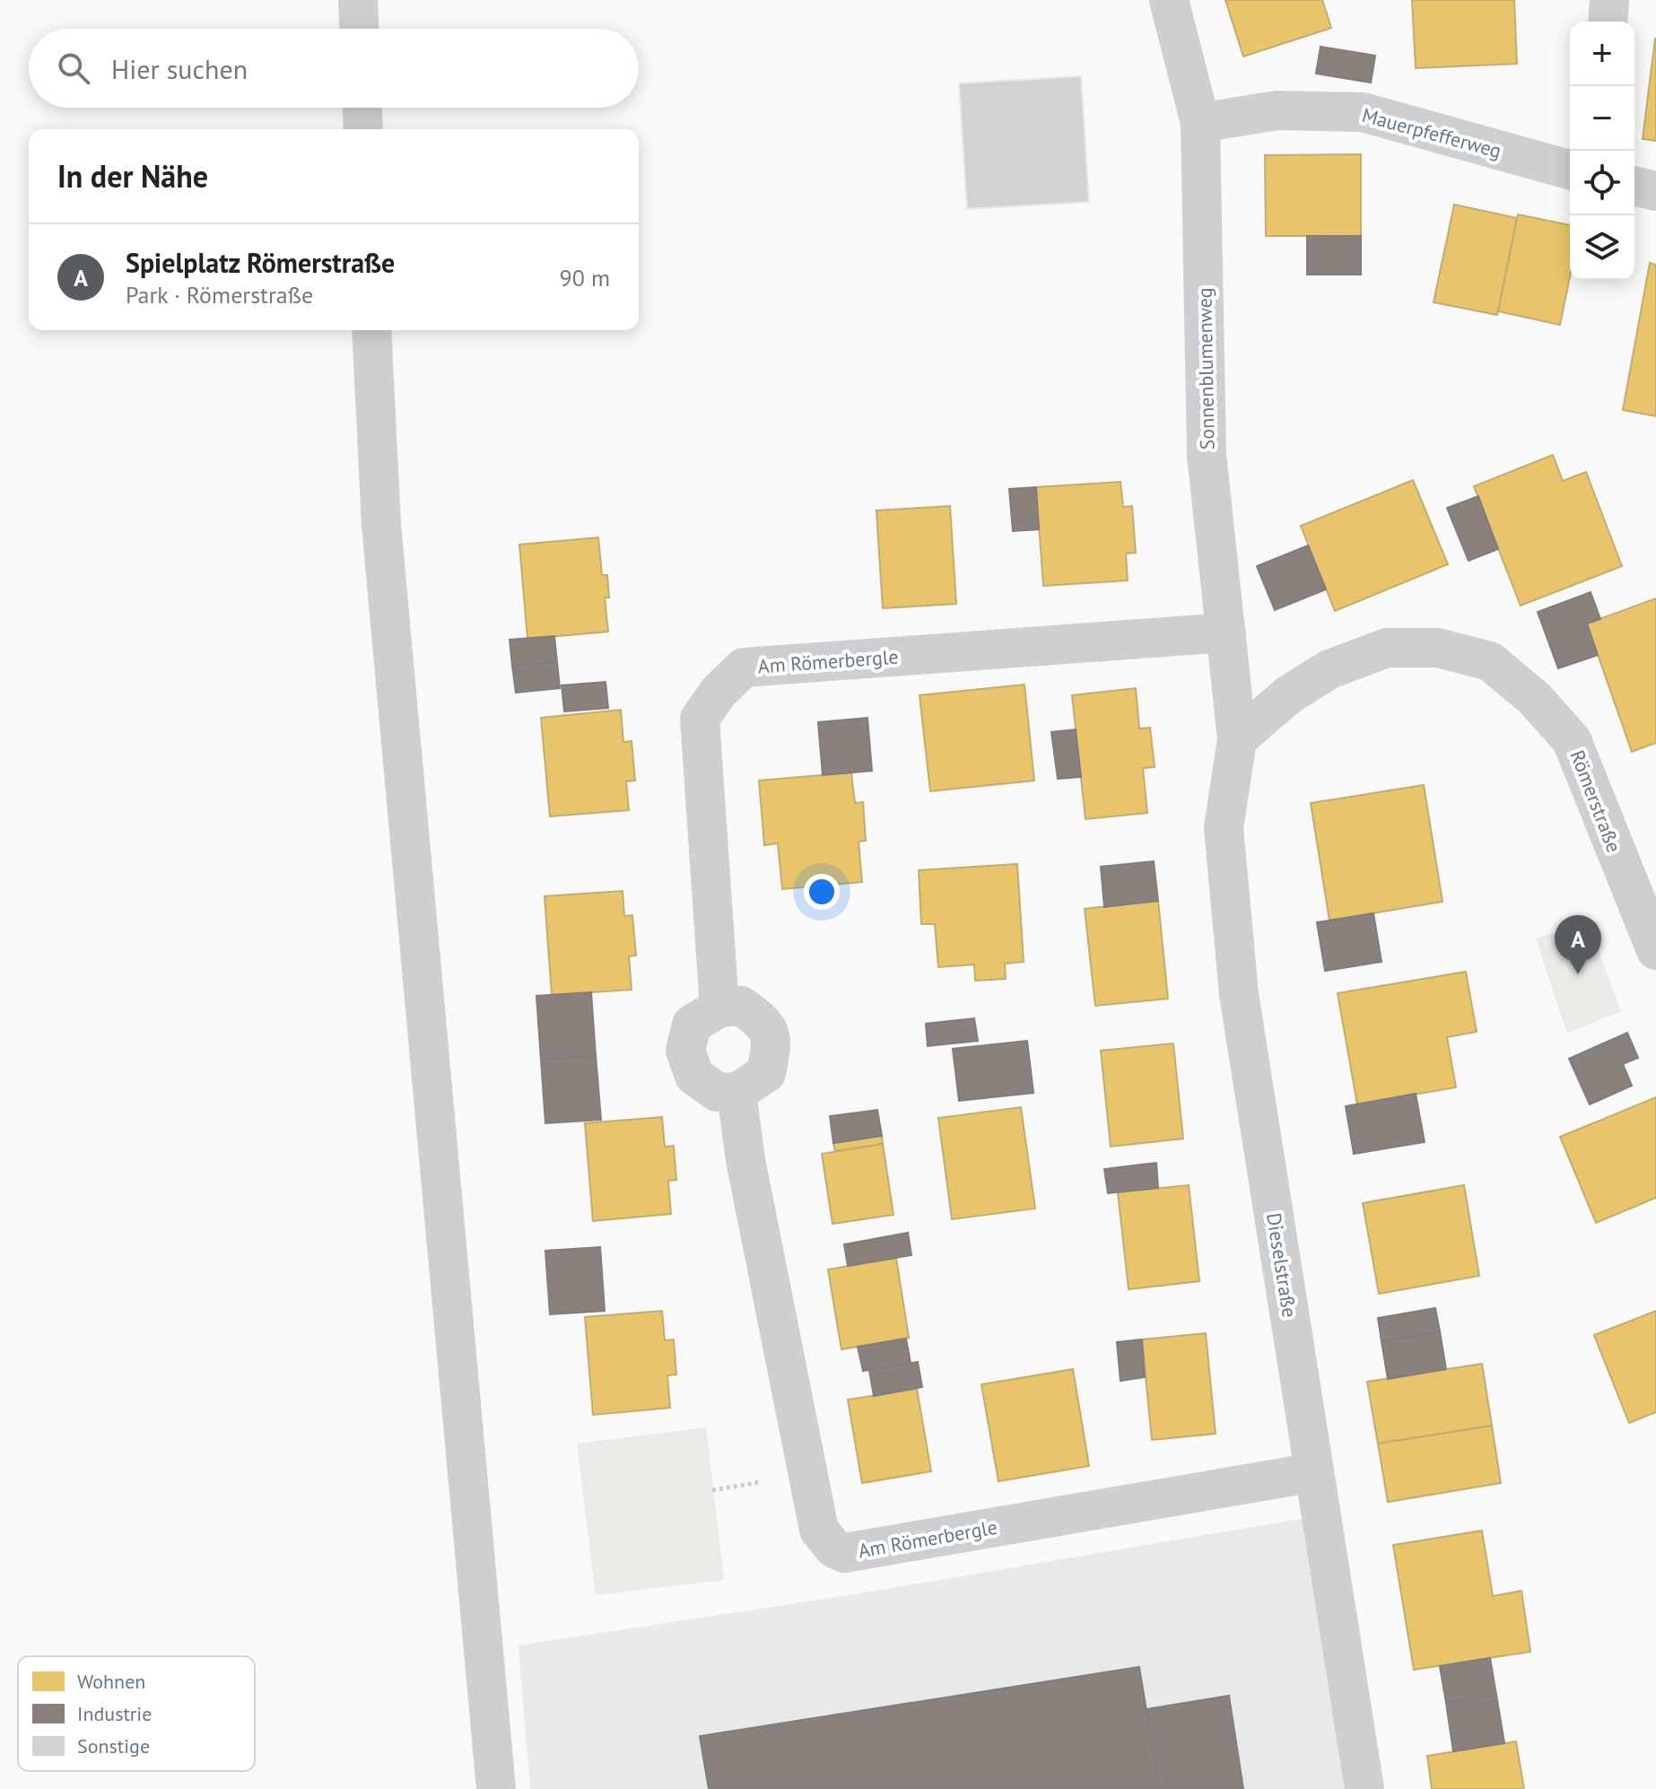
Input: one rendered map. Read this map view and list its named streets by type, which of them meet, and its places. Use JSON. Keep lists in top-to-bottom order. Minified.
{"streets":{"street":["Mauerpfefferweg","Sonnenblumenweg","Am Römerbergle","Römerstraße","Dieselstraße"]},"crossings":[["Mauerpfefferweg","Sonnenblumenweg"],["Sonnenblumenweg","Am Römerbergle"],["Sonnenblumenweg","Römerstraße"],["Sonnenblumenweg","Dieselstraße"],["Am Römerbergle","Dieselstraße"],["Römerstraße","Dieselstraße"]],"legend":["Wohnen","Industrie","Sonstige"],"page":{"map_buttons":["+","−"],"search":"Hier suchen","heading":"In der Nähe","list":[{"mark":"A","name":"Spielplatz Römerstraße","note":"Park · Römerstraße","value":"90 m"}],"pins":"A"}}
